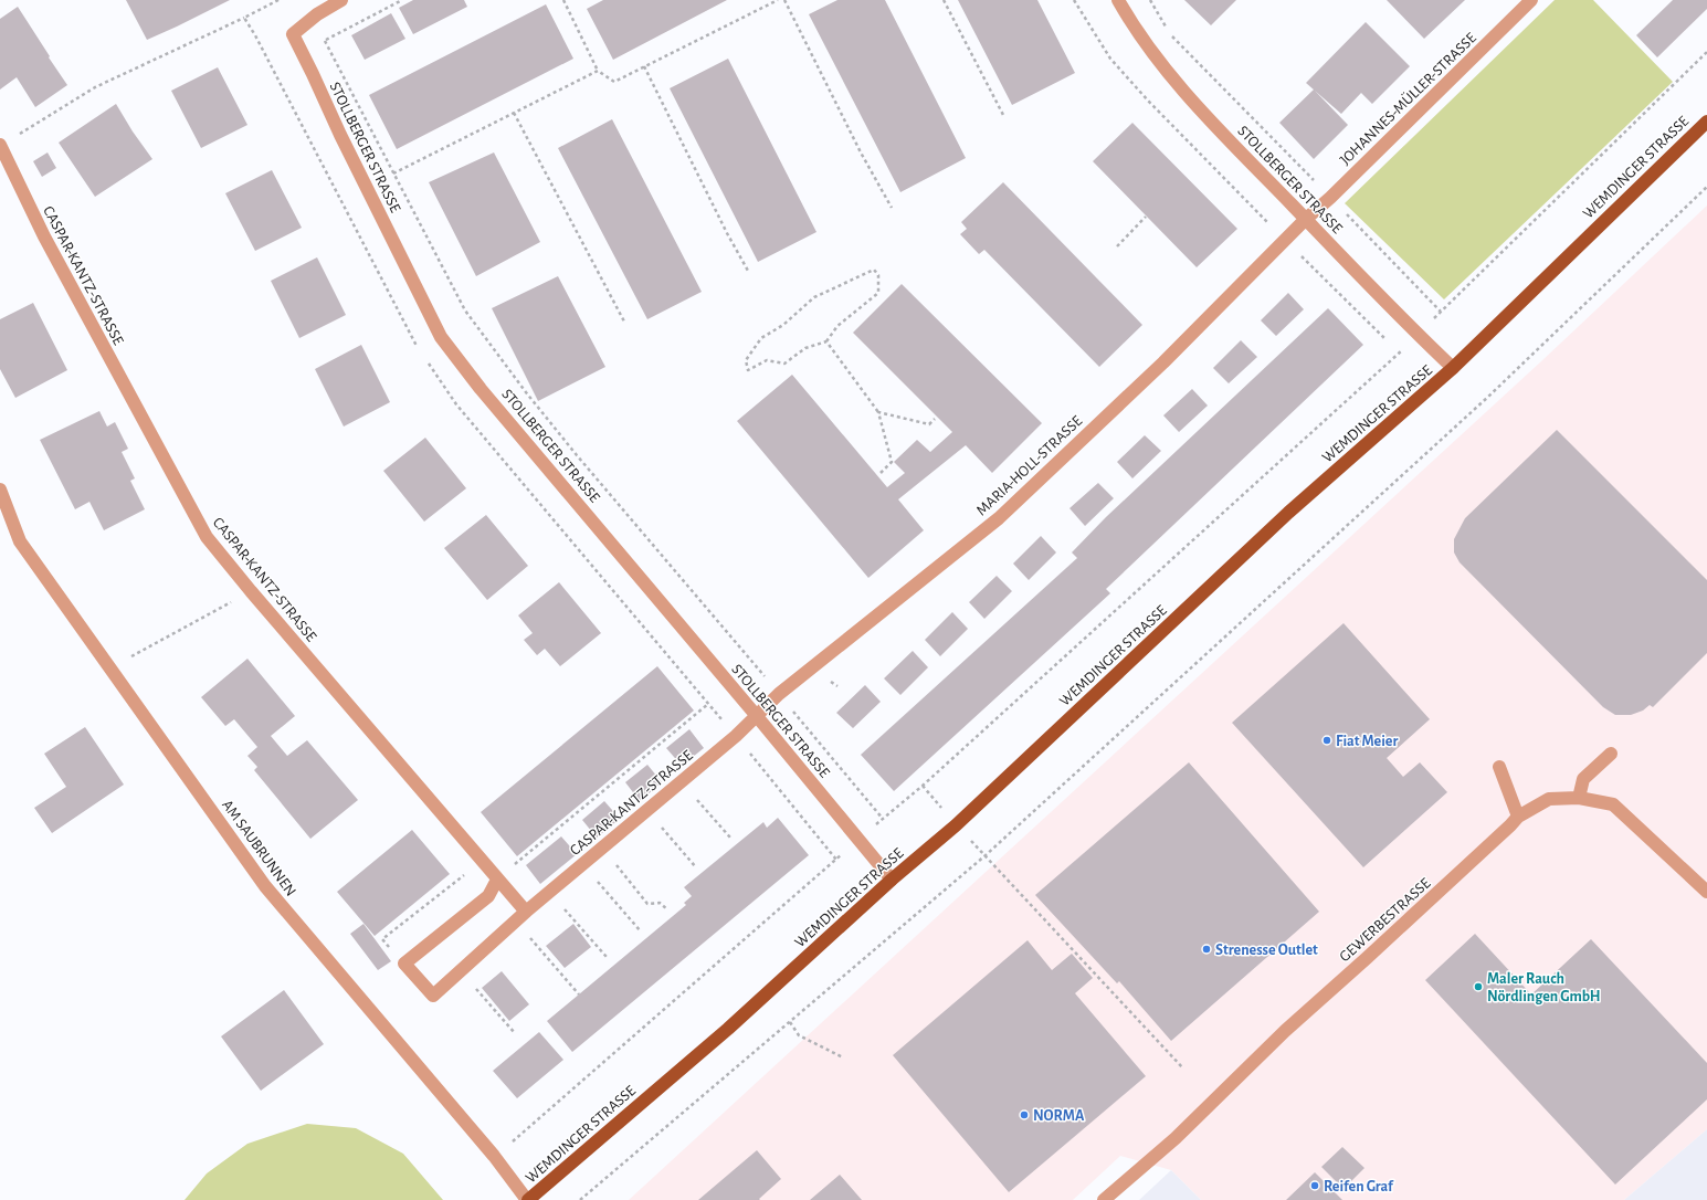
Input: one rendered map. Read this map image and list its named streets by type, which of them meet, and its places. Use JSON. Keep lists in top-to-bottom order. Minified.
{"streets":{"main road":["WEMDINGER STRASSE"],"street":["JOHANNES-MÜLLER-STRASSE","STOLLBERGER STRASSE","CASPAR-KANTZ-STRASSE","MARIA-HOLL-STRASSE","AM SAUBRUNNEN","GEWERBESTRASSE"]},"crossings":[["JOHANNES-MÜLLER-STRASSE","STOLLBERGER STRASSE"],["JOHANNES-MÜLLER-STRASSE","MARIA-HOLL-STRASSE"],["STOLLBERGER STRASSE","WEMDINGER STRASSE"],["STOLLBERGER STRASSE","CASPAR-KANTZ-STRASSE"],["STOLLBERGER STRASSE","MARIA-HOLL-STRASSE"],["WEMDINGER STRASSE","AM SAUBRUNNEN"],["CASPAR-KANTZ-STRASSE","MARIA-HOLL-STRASSE"]],"places":["Fiat Meier","Strenesse Outlet","Maler Rauch Nördlingen GmbH","NORMA","Reifen Graf"]}
